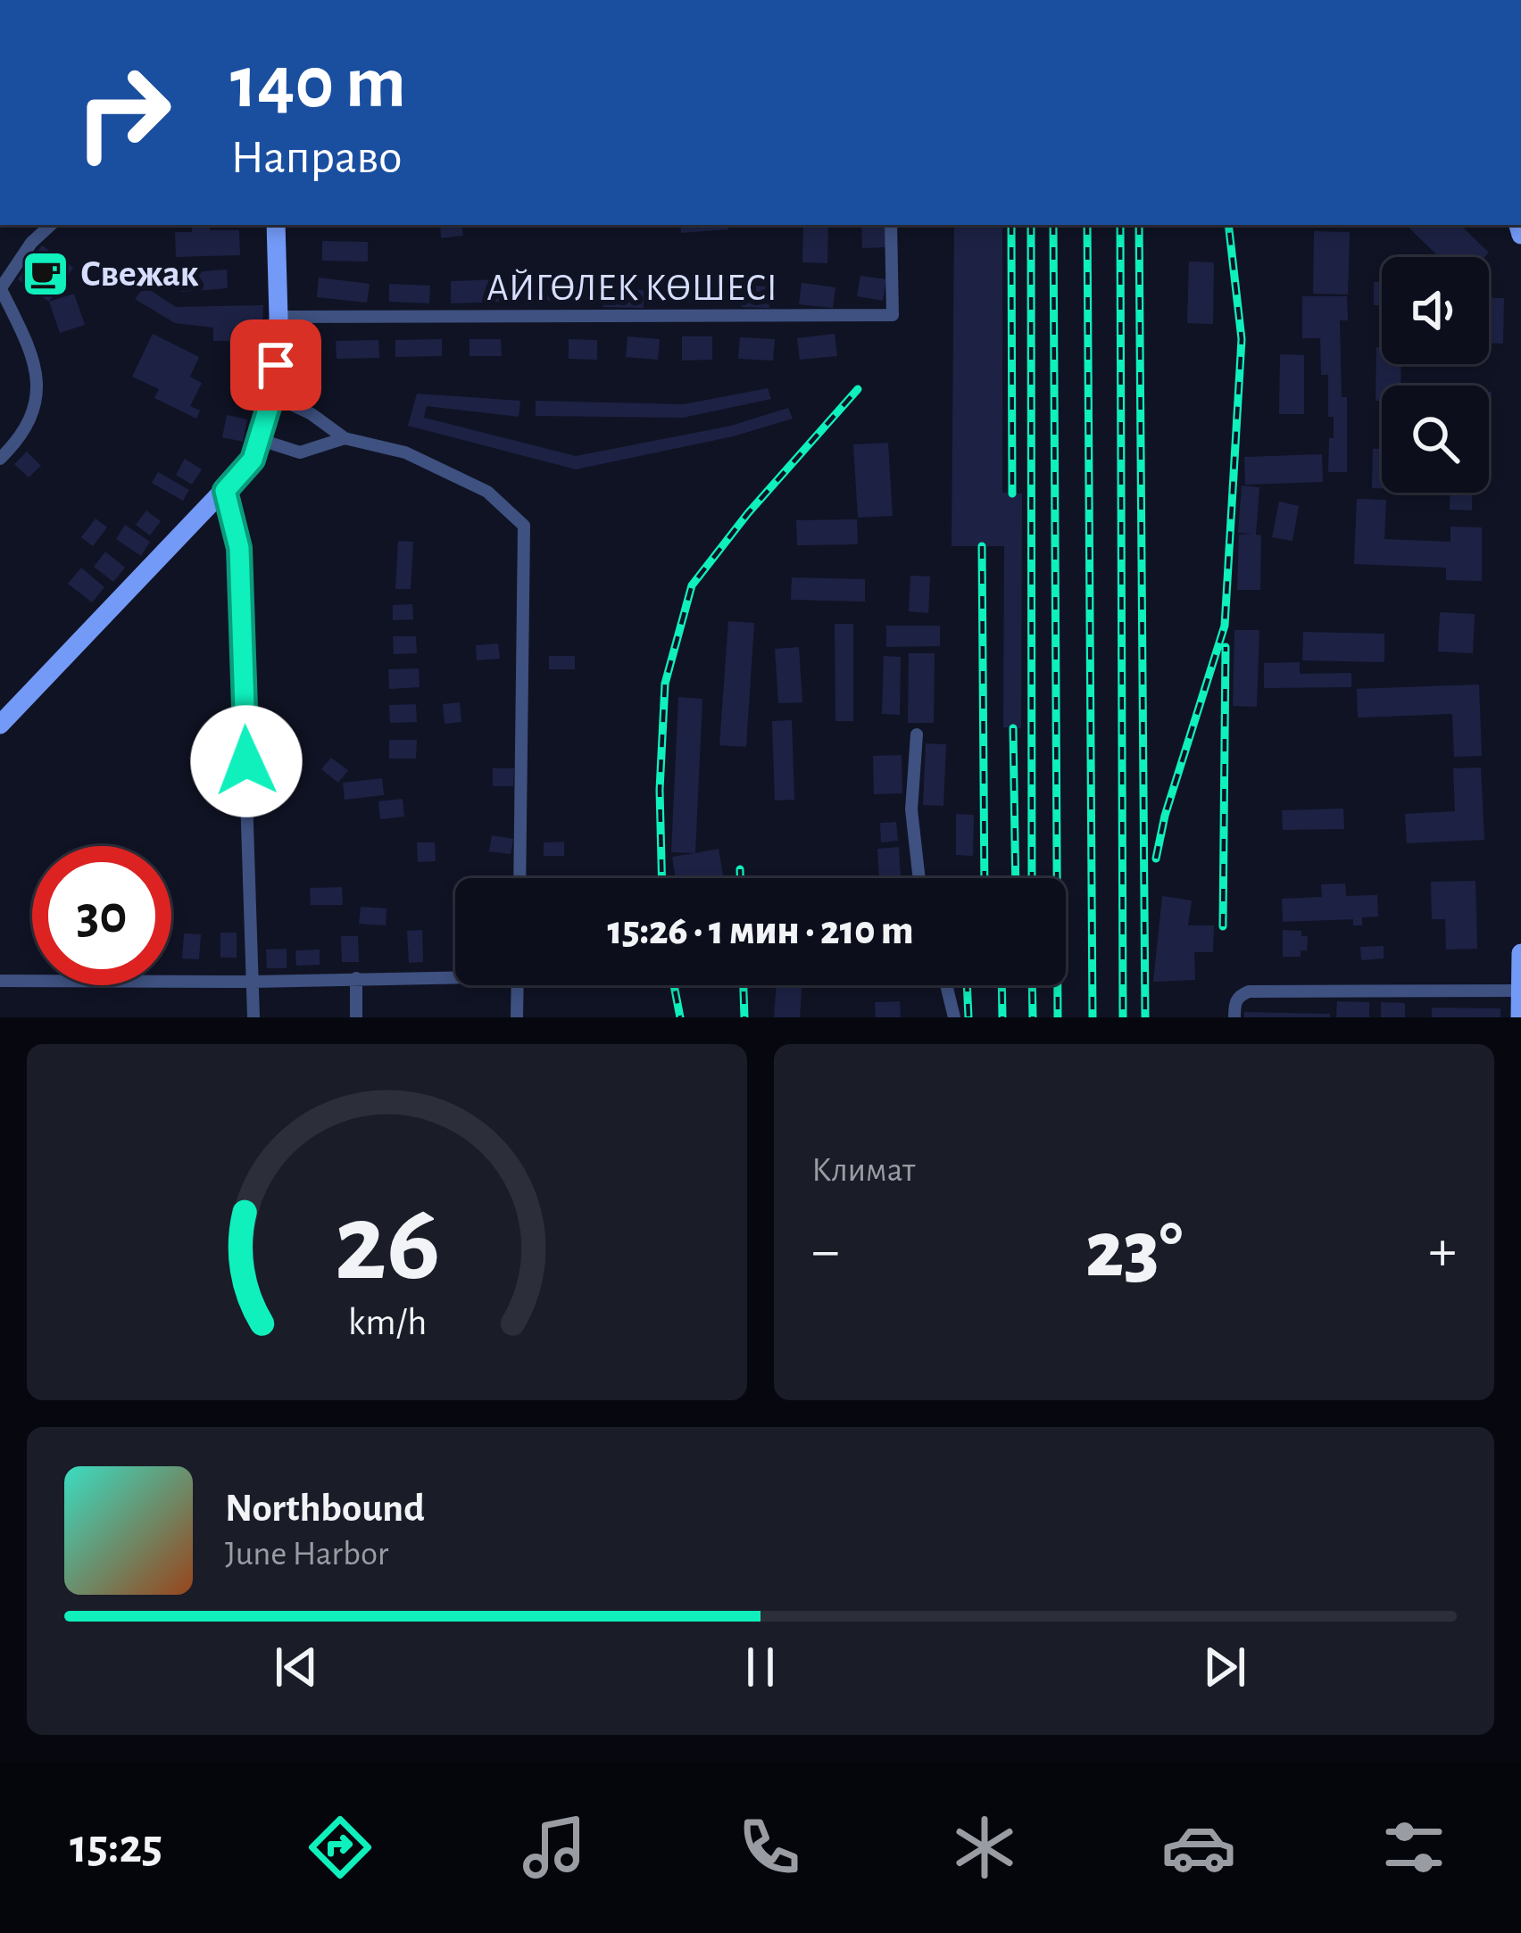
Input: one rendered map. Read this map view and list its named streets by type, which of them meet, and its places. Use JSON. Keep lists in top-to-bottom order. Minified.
{"streets":{"street":["АЙГӨЛЕК КӨШЕСІ"]},"places":{"cafe":["Свежак"]},"page":{"turn":["140 m","Направо"],"limit":"30","trip":"15:26 · 1 мин · 210 m","tile":"Климат","heat":["−","23°","+"],"song":["Northbound","June Harbor"],"tabs":"15:25","gauge":["26","km/h"]}}
